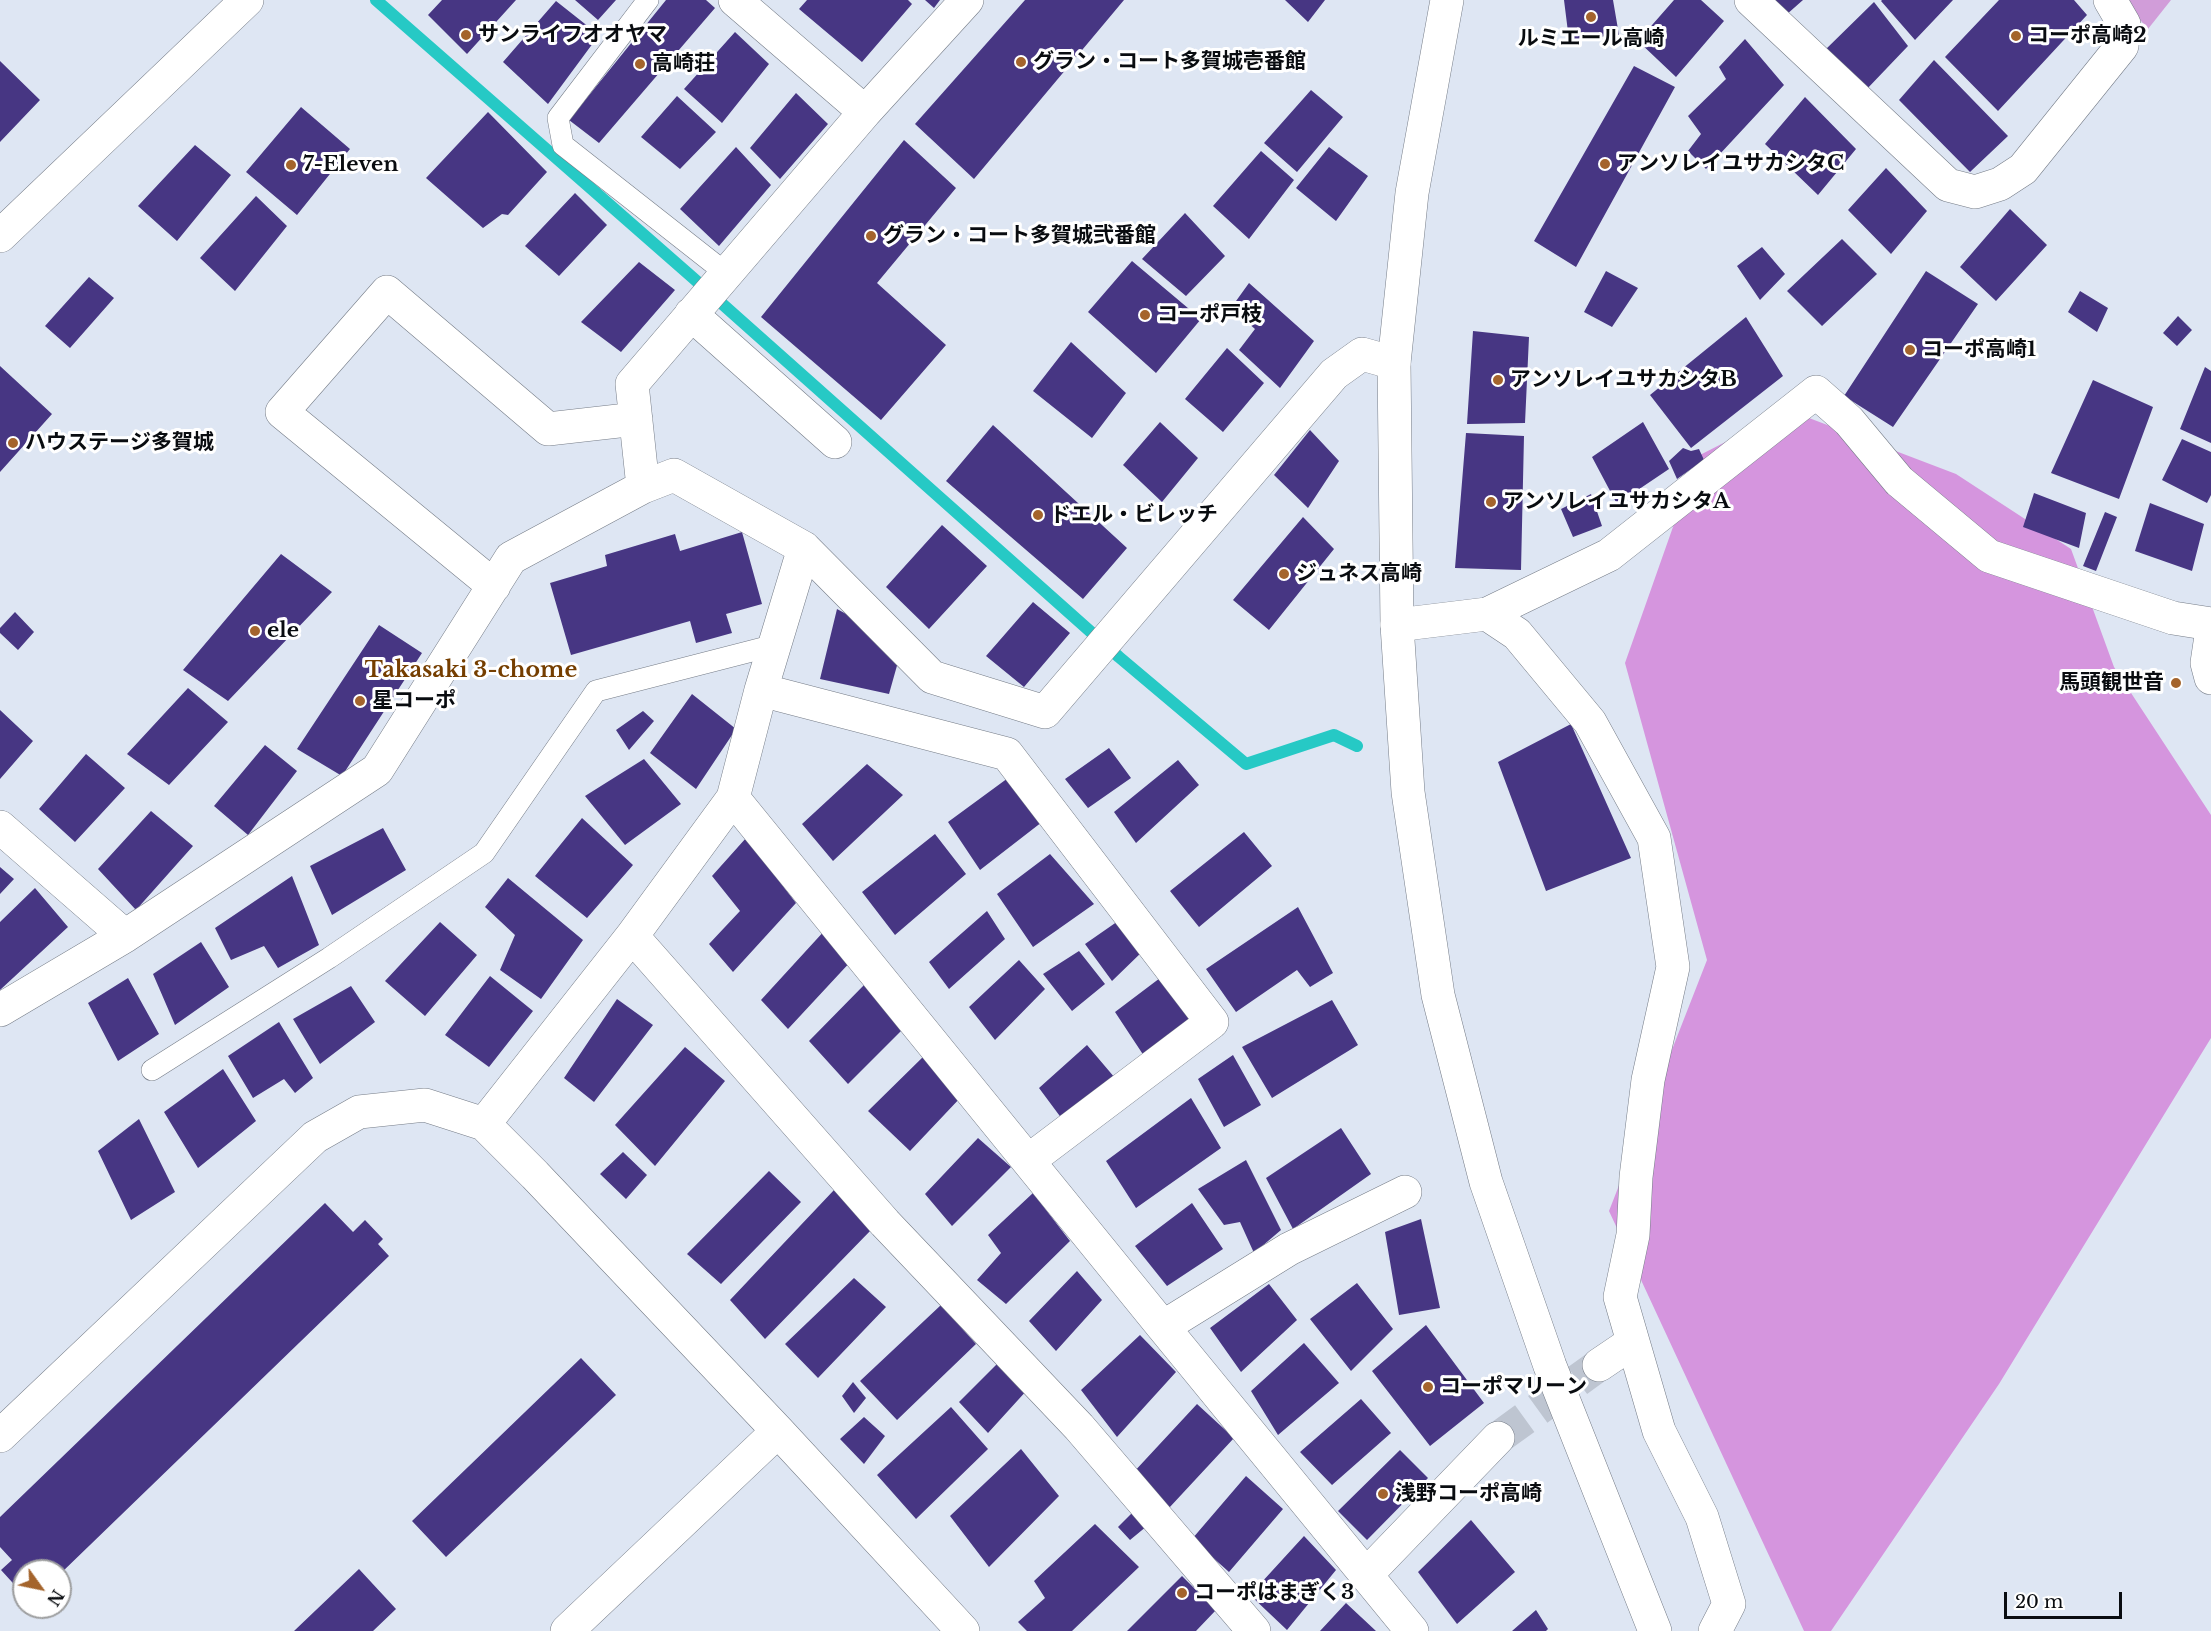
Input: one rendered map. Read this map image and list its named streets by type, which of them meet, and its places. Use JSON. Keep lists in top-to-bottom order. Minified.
{"districts":["Takasaki 3-chome"],"places":["ルミエール高崎","サンライフオオヤマ","コーポ高崎2","グラン・コート多賀城壱番館","高崎荘","アンソレイユサカシタC","7-Eleven","グラン・コート多賀城弐番館","コーポ戸枝","コーポ高崎1","アンソレイユサカシタB","ハウステージ多賀城","アンソレイユサカシタA","ドエル・ビレッチ","ジュネス高崎","ele","馬頭観世音","星コーポ","コーポマリーン","浅野コーポ高崎","コーポはまぎく3"],"scale_bar":"20 m","north":"bottom right"}
